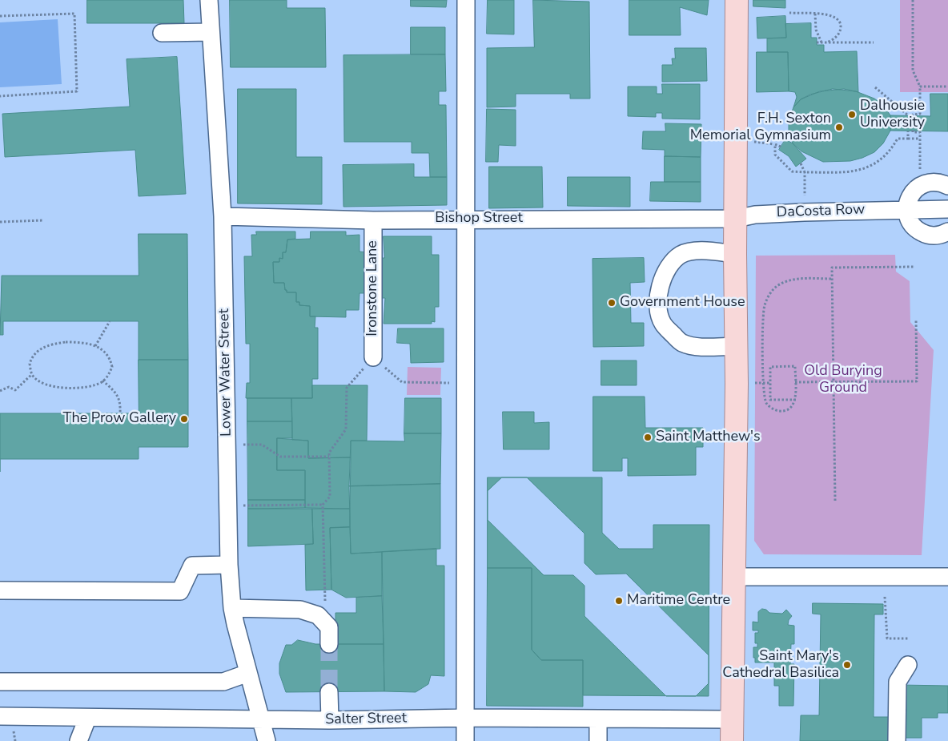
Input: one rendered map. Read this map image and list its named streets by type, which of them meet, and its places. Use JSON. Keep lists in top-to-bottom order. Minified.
{"streets":{"street":["DaCosta Row","Bishop Street","Ironstone Lane","Lower Water Street","Salter Street"]},"crossings":[["DaCosta Row","Bishop Street"],["Bishop Street","Ironstone Lane"],["Bishop Street","Lower Water Street"],["Lower Water Street","Salter Street"]],"parks":["Old Burying Ground"],"places":["Dalhousie University","F.H. Sexton Memorial Gymnasium","Government House","The Prow Gallery","Saint Matthew's","Maritime Centre","Saint Mary's Cathedral Basilica"]}
